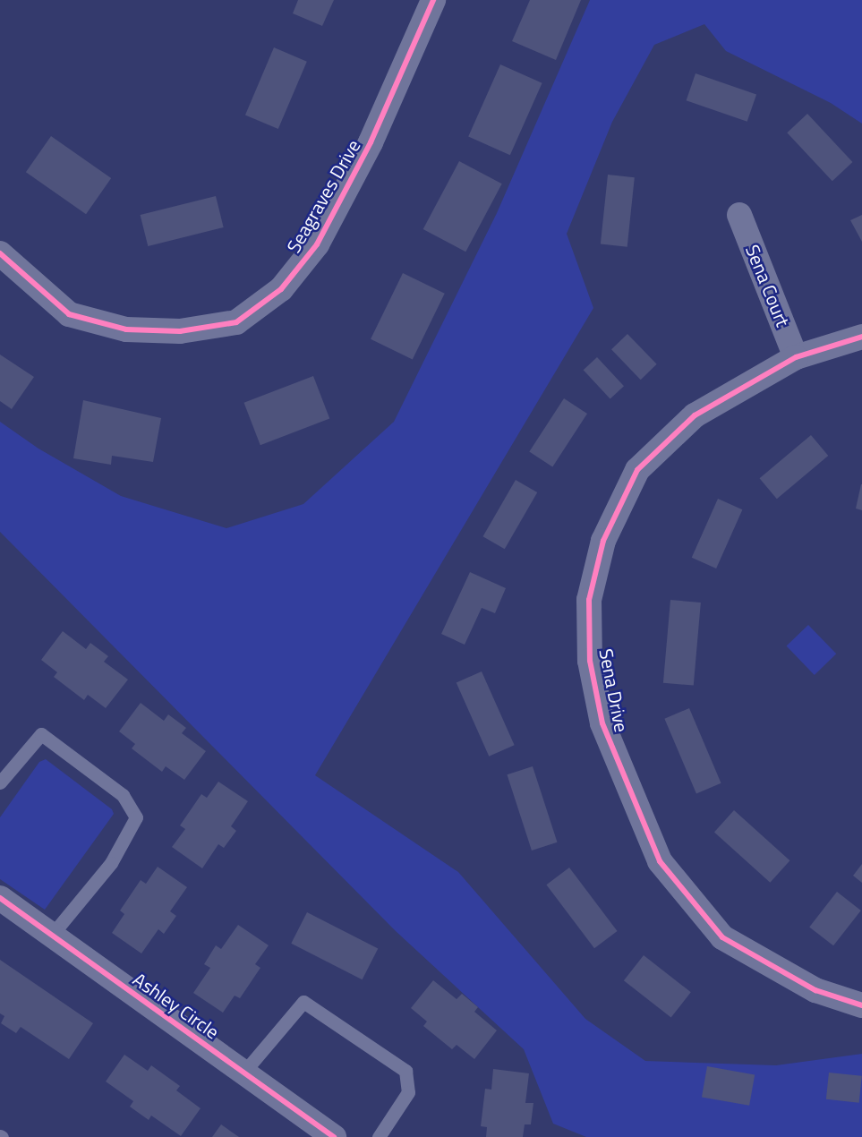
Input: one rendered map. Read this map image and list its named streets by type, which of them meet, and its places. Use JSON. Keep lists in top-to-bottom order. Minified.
{"streets":{"street":["Seagraves Drive","Sena Court","Sena Drive","Ashley Circle"]},"crossings":[["Sena Court","Sena Drive"]]}
